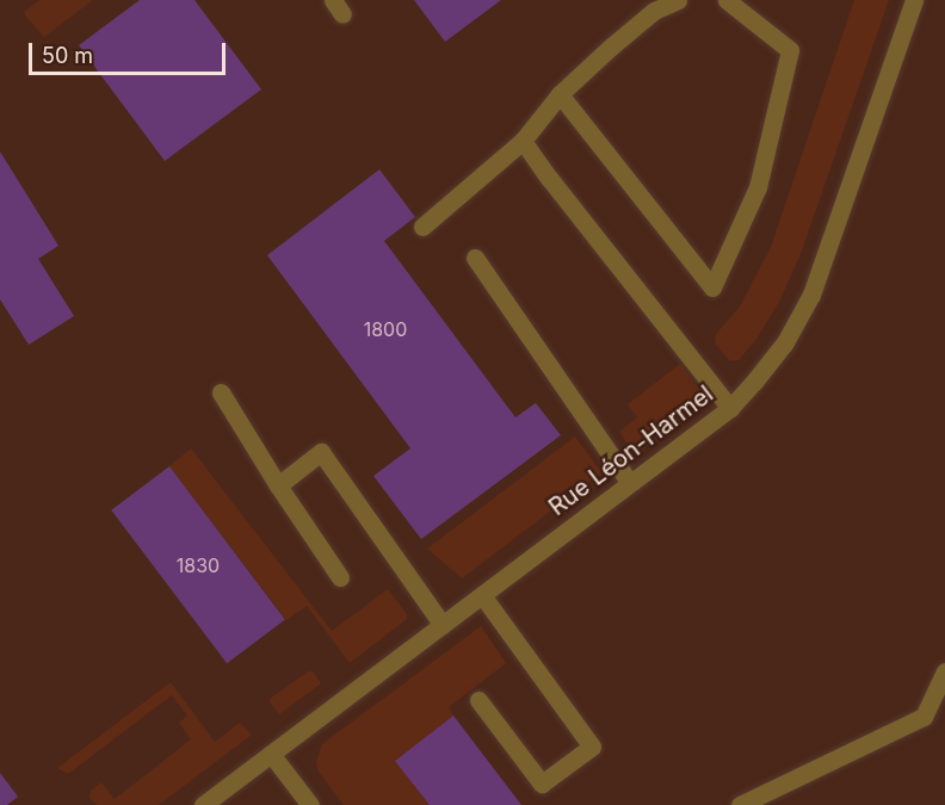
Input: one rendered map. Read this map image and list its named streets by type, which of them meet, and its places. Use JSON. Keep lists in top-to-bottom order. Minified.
{"streets":{"street":["Rue Léon-Harmel"]},"house_numbers":["1800","1830"],"scale_bar":"50 m"}
